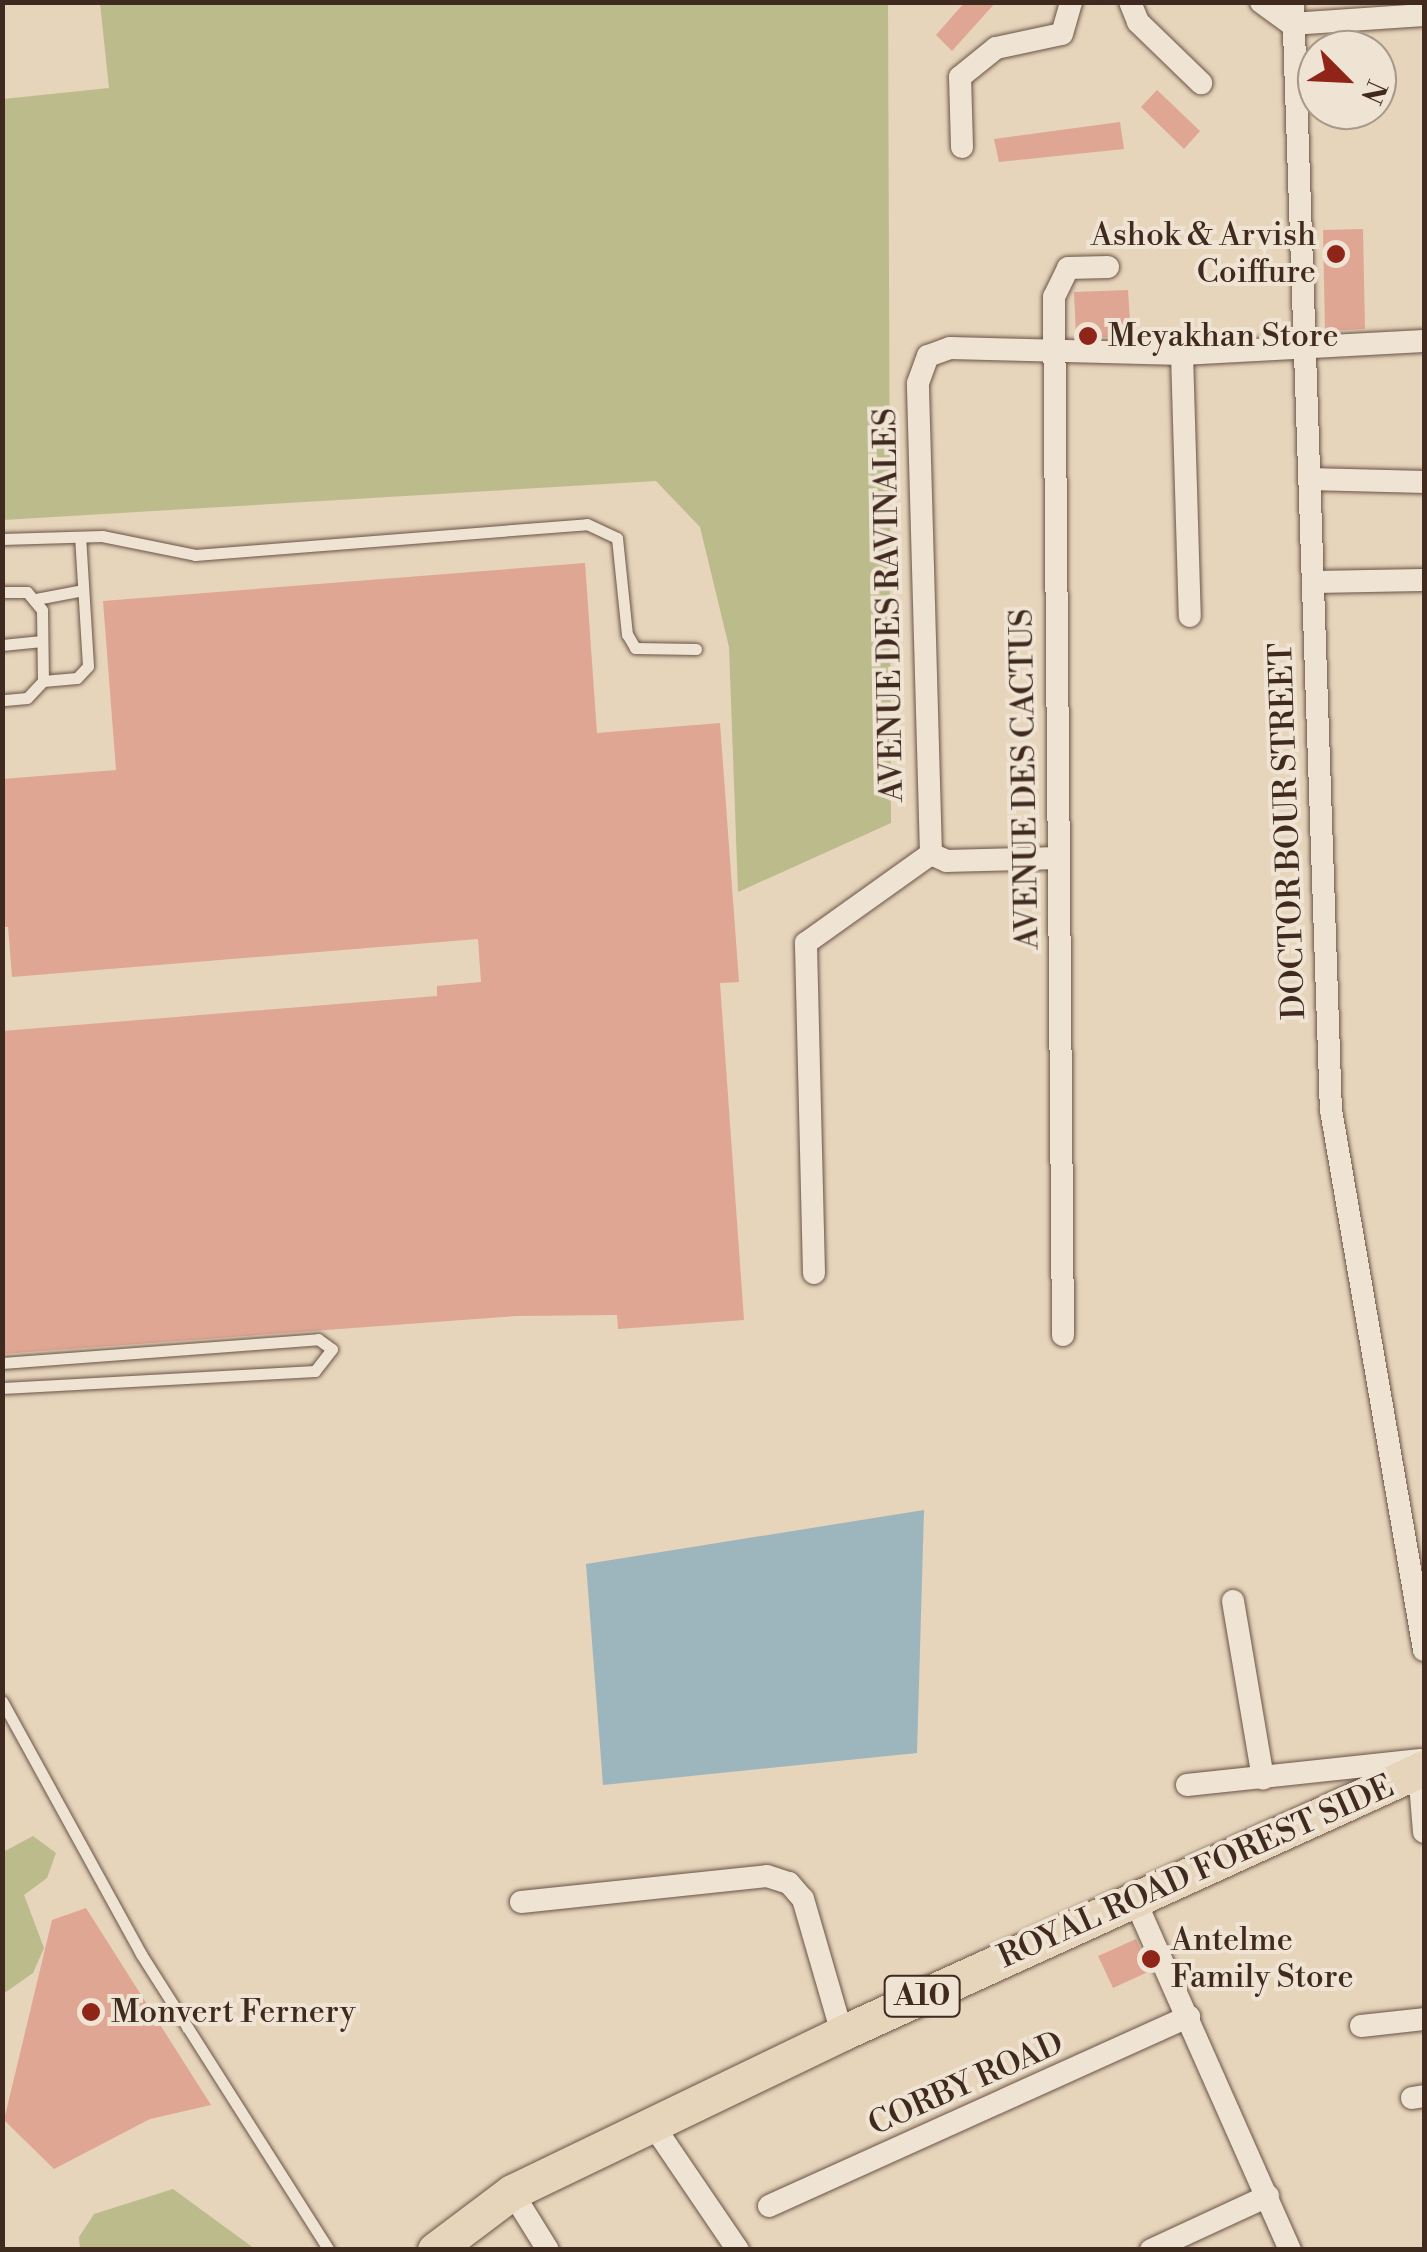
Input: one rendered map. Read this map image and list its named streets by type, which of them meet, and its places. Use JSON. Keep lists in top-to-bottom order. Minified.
{"streets":{"main road":["ROYAL ROAD FOREST SIDE","A10"],"street":["AVENUE DES RAVINALES","AVENUE DES CACTUS","DOCTOR BOUR STREET","CORBY ROAD"]},"crossings":[["AVENUE DES RAVINALES","AVENUE DES CACTUS"]],"places":["Ashok & Arvish Coiffure","Meyakhan Store","Antelme Family Store","Monvert Fernery"],"north":"bottom right"}
